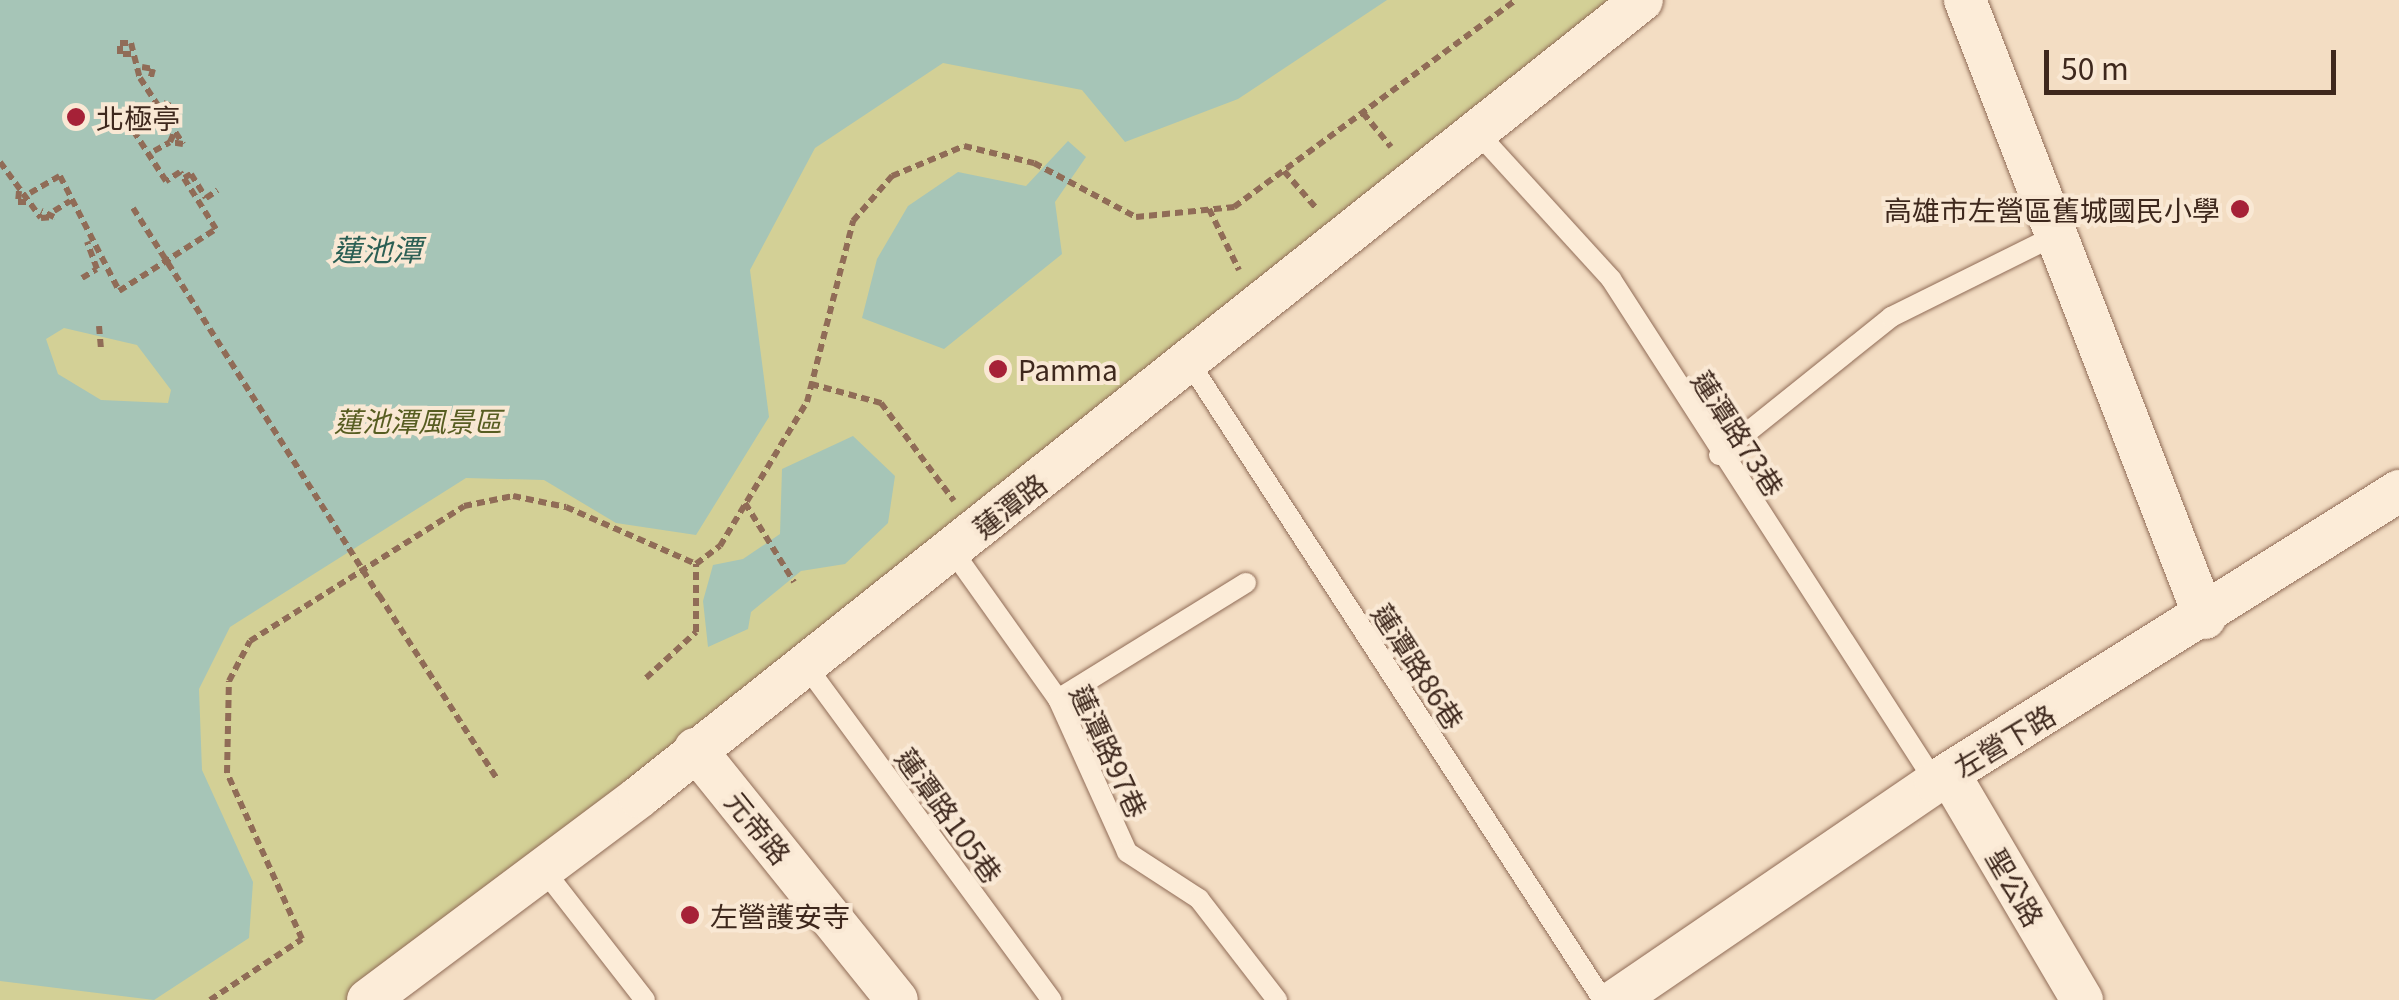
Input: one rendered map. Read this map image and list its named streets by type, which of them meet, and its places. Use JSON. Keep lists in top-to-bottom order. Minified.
{"streets":{"street":["蓮潭路","左營下路","元帝路","聖公路"],"lane":["蓮潭路73巷","蓮潭路86巷","蓮潭路97巷","蓮潭路105巷"]},"crossings":[["蓮潭路73巷","蓮潭路"],["蓮潭路73巷","左營下路"],["蓮潭路73巷","聖公路"],["蓮潭路","蓮潭路86巷"],["蓮潭路","蓮潭路97巷"],["蓮潭路","蓮潭路105巷"],["蓮潭路","元帝路"],["左營下路","聖公路"]],"water":["蓮池潭"],"parks":["蓮池潭風景區"],"places":["北極亭","高雄市左營區舊城國民小學","Pamma","左營護安寺"],"scale_bar":"50 m"}
